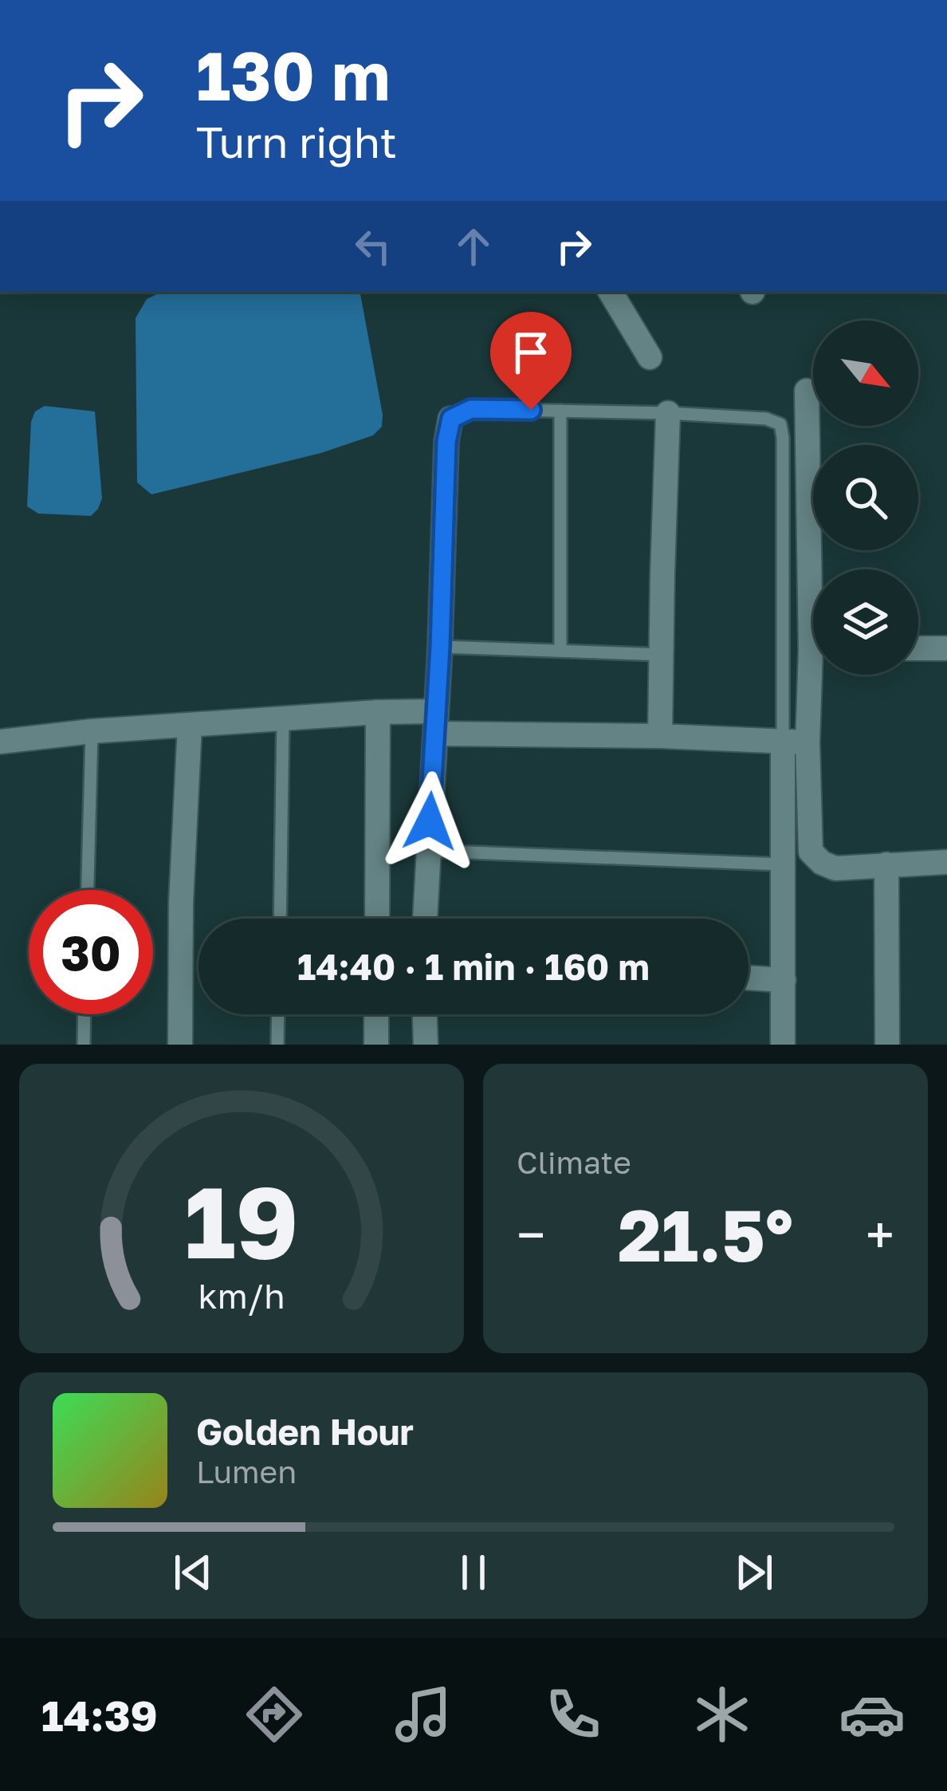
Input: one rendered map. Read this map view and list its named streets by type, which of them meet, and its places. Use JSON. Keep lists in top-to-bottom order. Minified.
{"north":"bottom right","page":{"turn":["130 m","Turn right"],"limit":"30","trip":"14:40 · 1 min · 160 m","tile":"Climate","heat":["−","21.5°","+"],"song":["Golden Hour","Lumen"],"tabs":"14:39","gauge":["19","km/h"]}}
